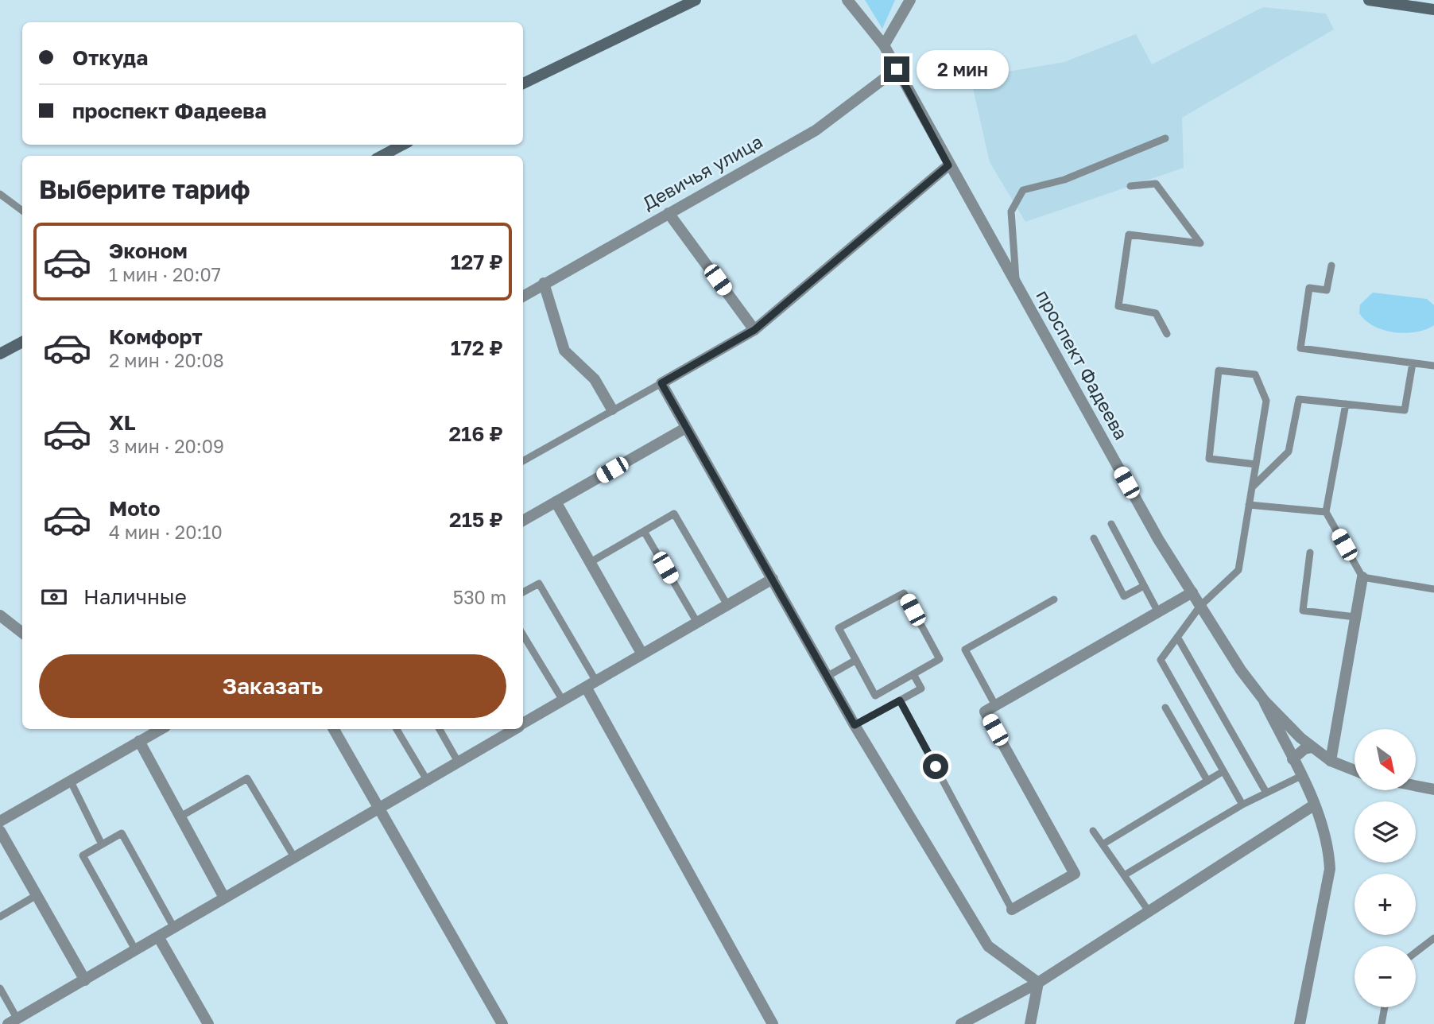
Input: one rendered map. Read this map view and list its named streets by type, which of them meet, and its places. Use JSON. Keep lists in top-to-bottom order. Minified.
{"streets":{"street":["Девичья улица","проспект Фадеева"]},"crossings":[["Девичья улица","проспект Фадеева"]],"north":"bottom right","page":{"banner":["Откуда","проспект Фадеева"],"bubble":"2 мин","heading":"Выберите тариф","list":[{"name":"Эконом","note":"1 мин · 20:07","value":"127 ₽"},{"name":"Комфорт","note":"2 мин · 20:08","value":"172 ₽"},{"name":"XL","note":"3 мин · 20:09","value":"216 ₽"},{"name":"Moto","note":"4 мин · 20:10","value":"215 ₽"}],"pay":["Наличные","530 m"],"buttons":"Заказать","map_buttons":["+","−"]}}
